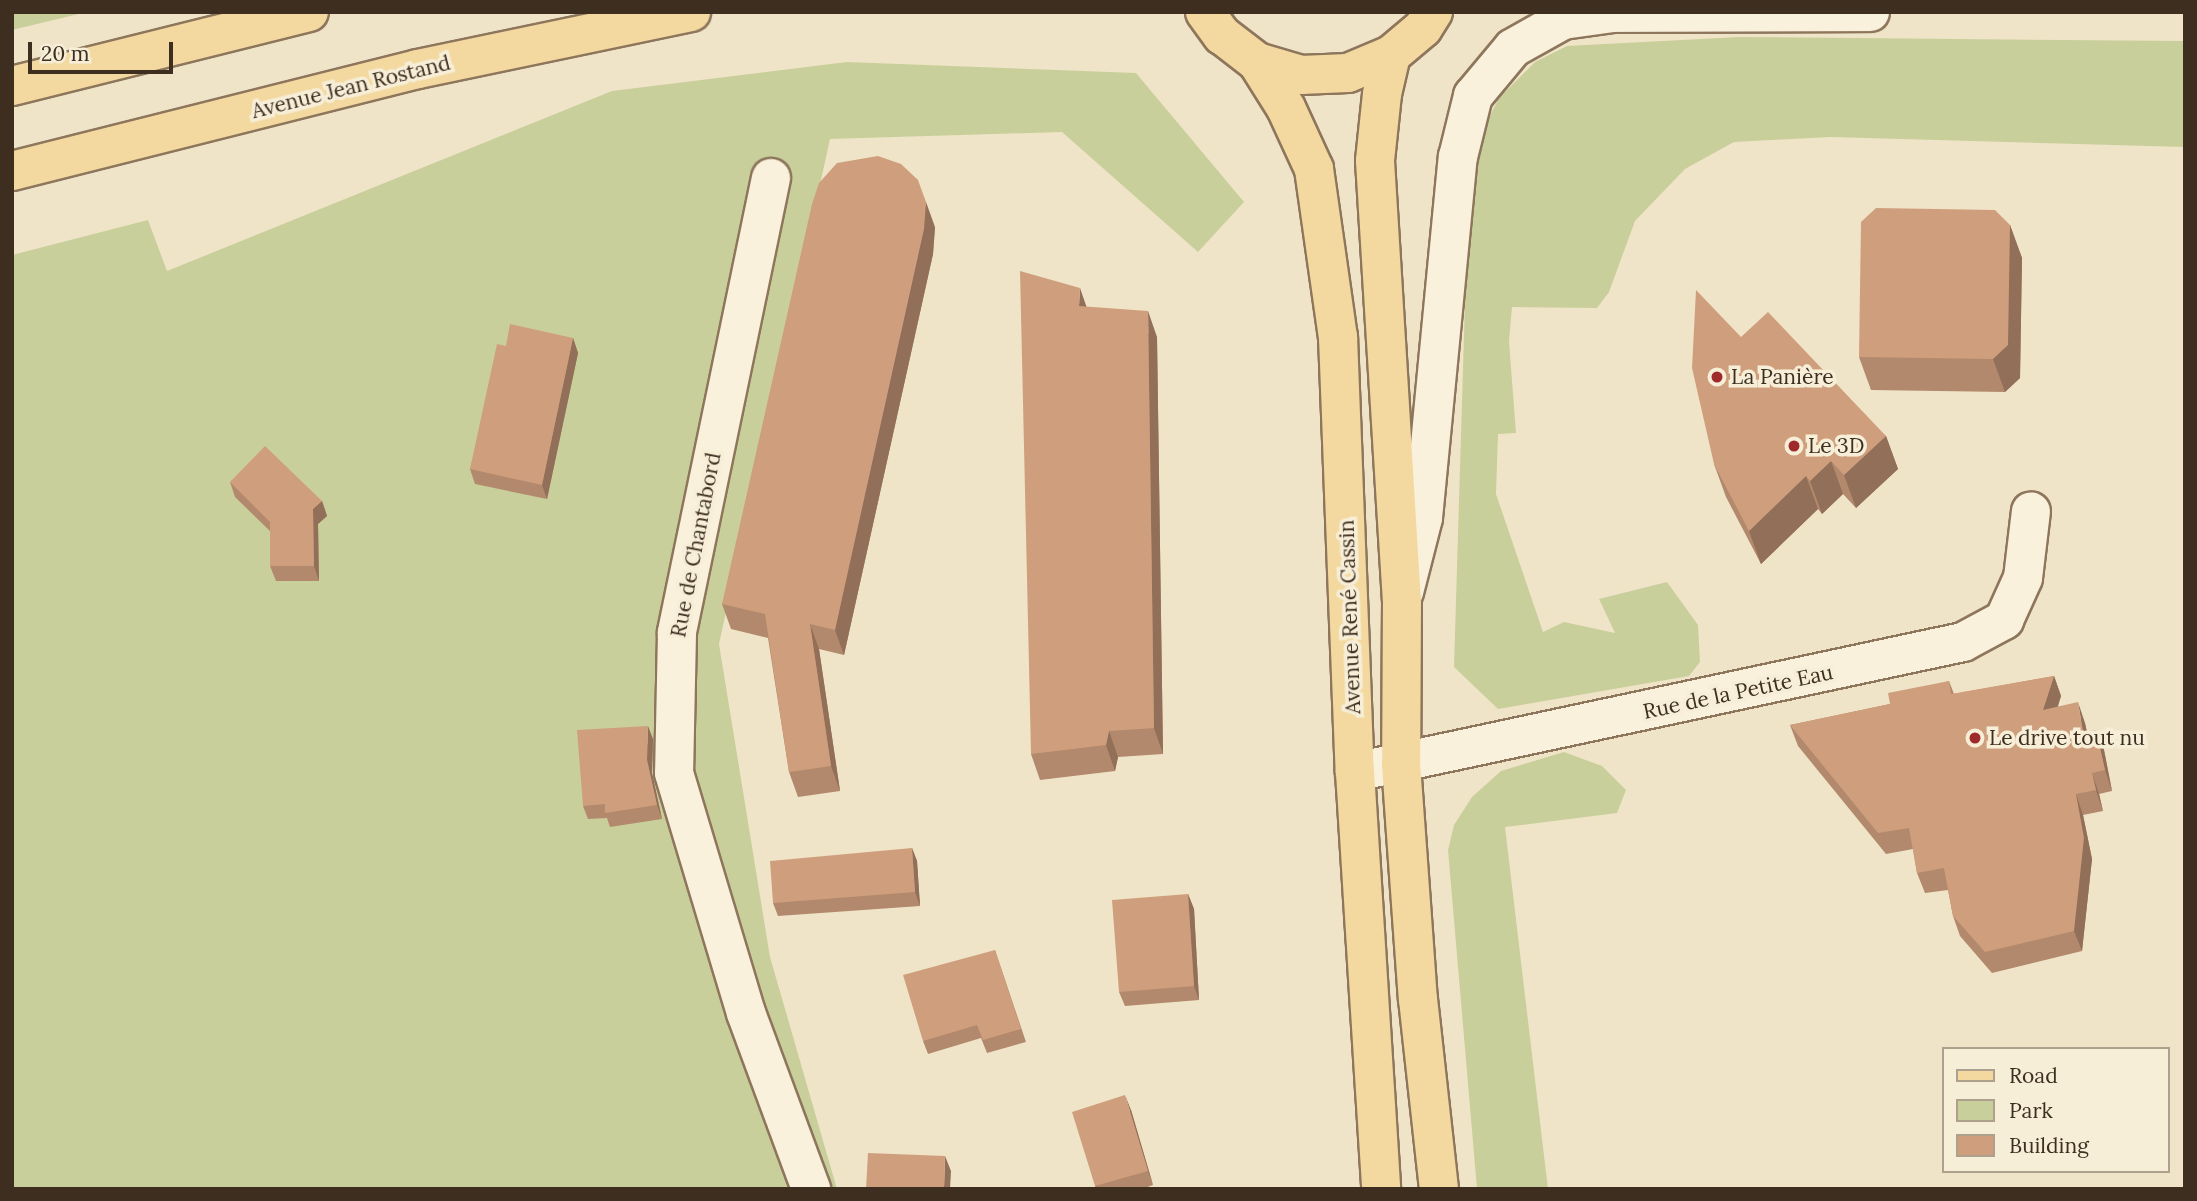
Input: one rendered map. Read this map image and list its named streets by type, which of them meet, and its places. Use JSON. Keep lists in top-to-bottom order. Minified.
{"streets":{"main road":["Avenue Jean Rostand","Avenue René Cassin"],"street":["Rue de Chantabord","Rue de la Petite Eau"]},"crossings":[["Avenue René Cassin","Rue de la Petite Eau"]],"places":["La Panière","Le 3D","Le drive tout nu"],"legend":["Road","Park","Building"],"scale_bar":"20 m"}
